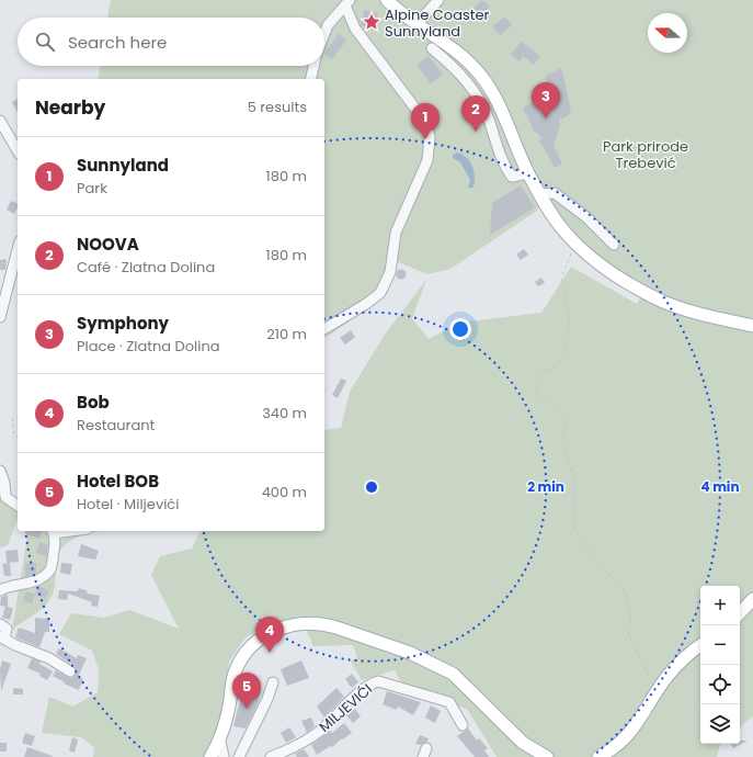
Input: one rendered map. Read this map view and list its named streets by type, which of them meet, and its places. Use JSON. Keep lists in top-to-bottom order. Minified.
{"streets":{"street":["MILJEVIĆI"]},"parks":["Park prirode Trebević"],"places":{"place":["Alpine Coaster Sunnyland"]},"north":"left","page":{"search":"Search here","heading":["Nearby","5 results"],"pins":["3","2","1","4","5"],"list":[{"mark":"1","name":"Sunnyland","note":"Park","value":"180 m"},{"mark":"2","name":"NOOVA","note":"Café · Zlatna Dolina","value":"180 m"},{"mark":"3","name":"Symphony","note":"Place · Zlatna Dolina","value":"210 m"},{"mark":"4","name":"Bob","note":"Restaurant","value":"340 m"},{"mark":"5","name":"Hotel BOB","note":"Hotel · Miljevići","value":"400 m"}],"map_buttons":["+","−"]},"rings":["2 min","4 min"]}
